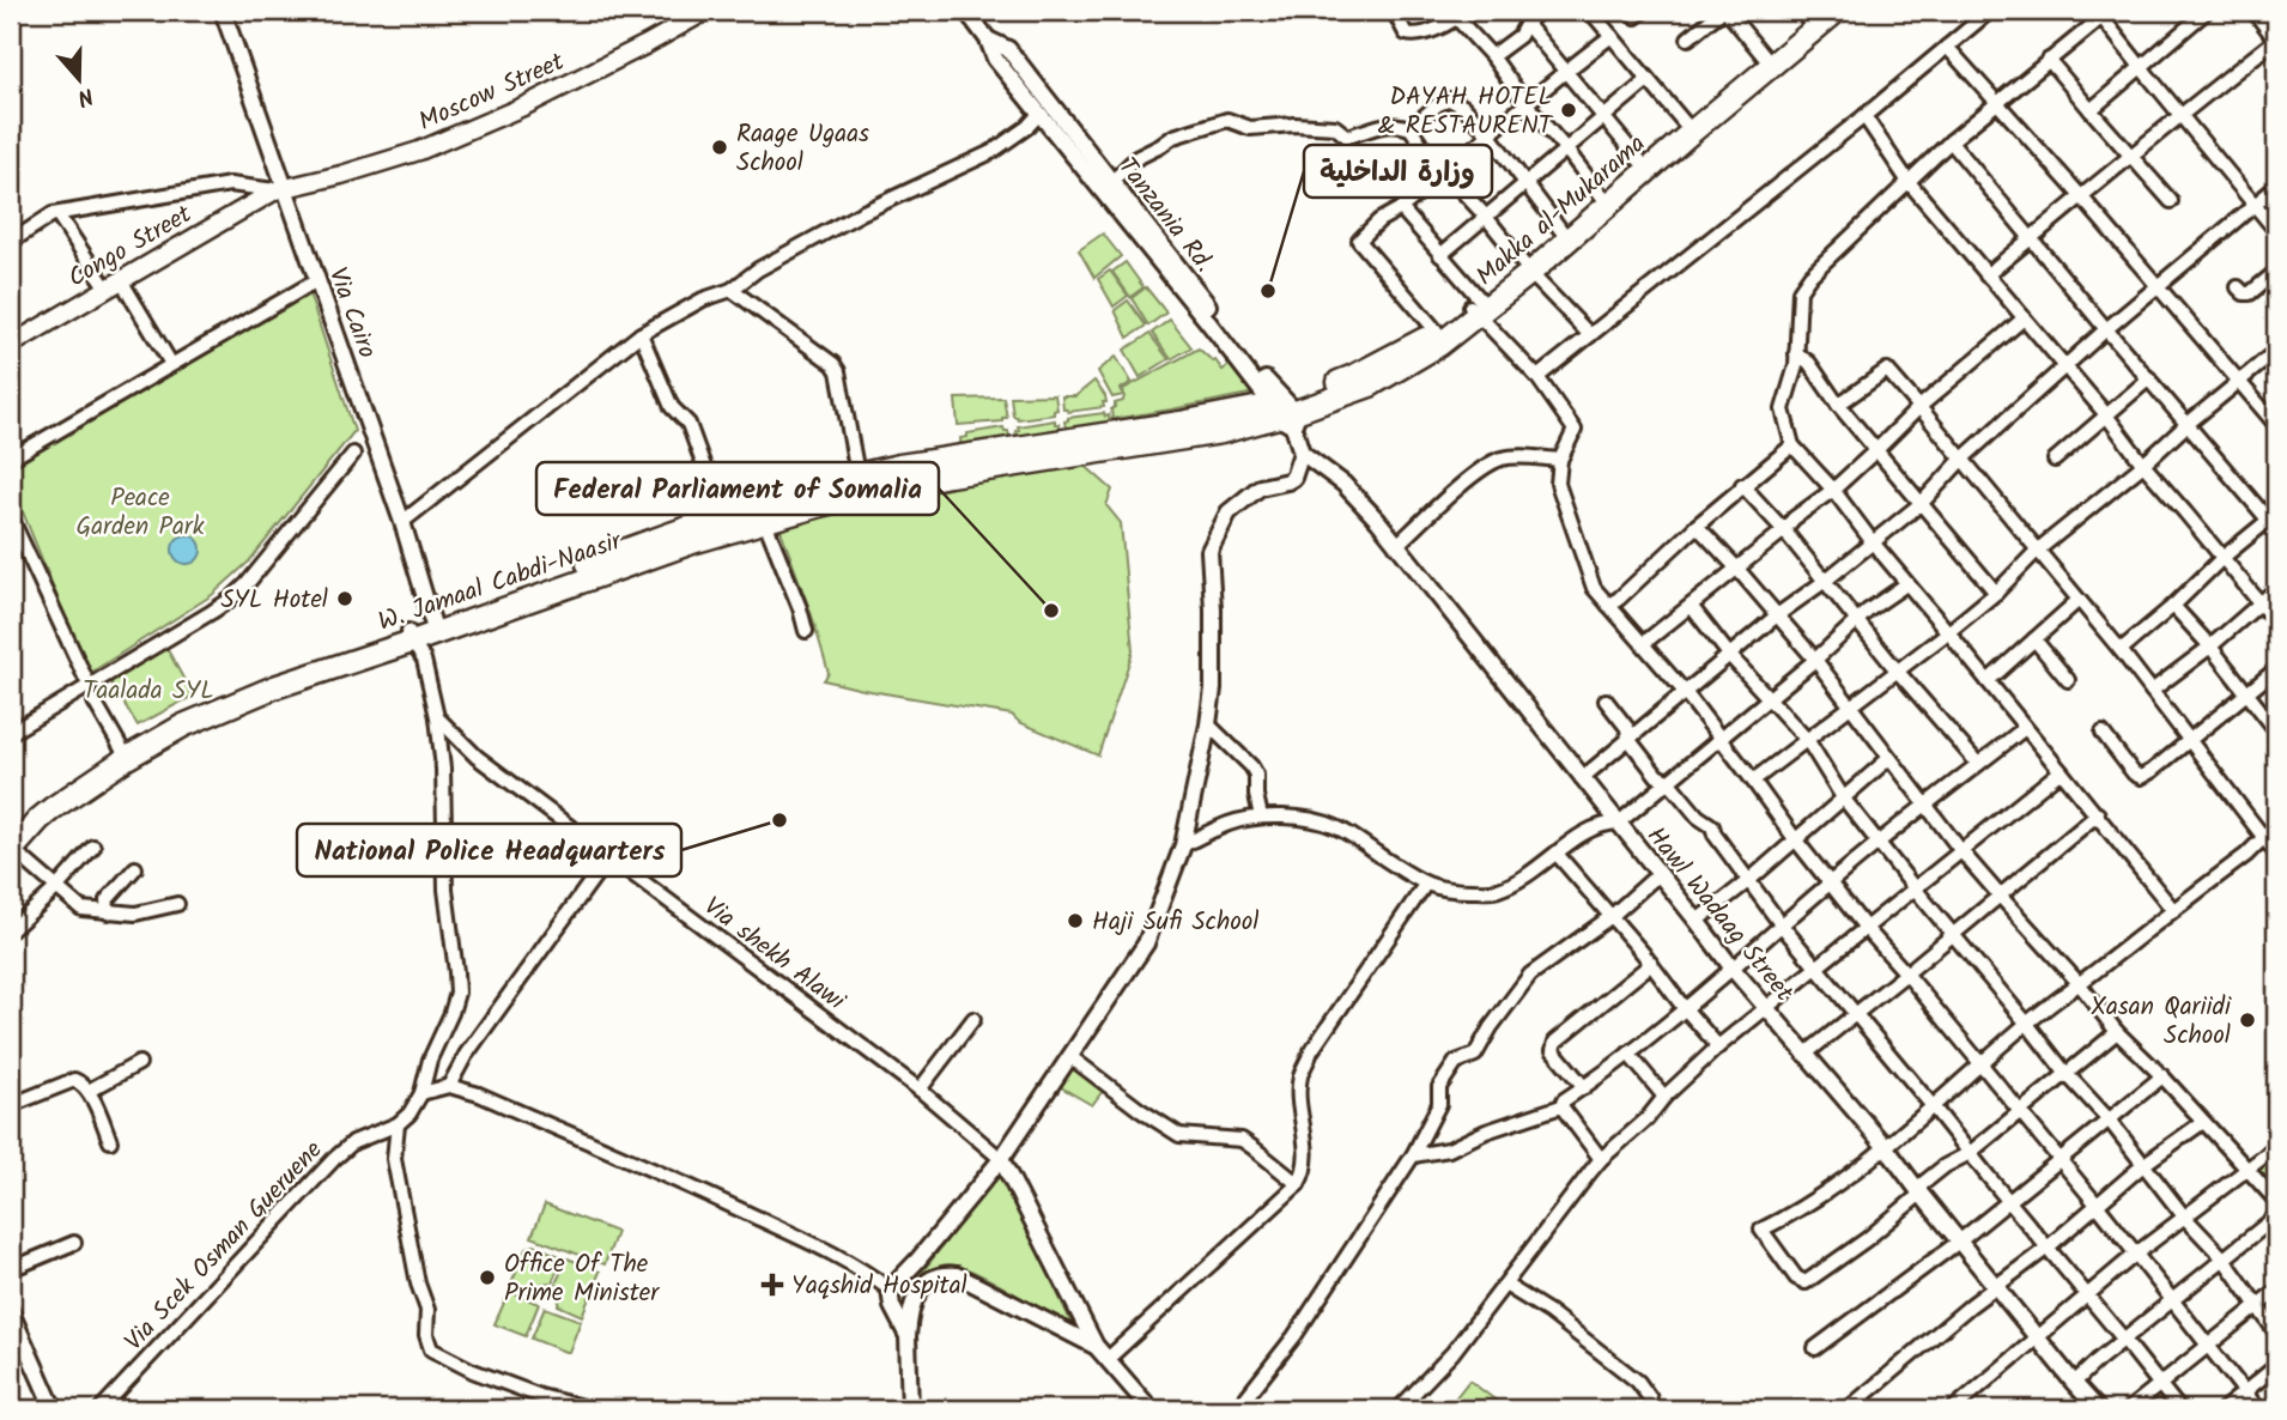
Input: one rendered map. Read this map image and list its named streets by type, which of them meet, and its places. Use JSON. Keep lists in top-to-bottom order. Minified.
{"streets":{"highway":["Makka al-Mukarama","W. Jamaal Cabdi-Naasir"],"main road":["Moscow Street","Congo Street"],"street":["Tanzania Rd.","Via Cairo","Hawl Wadaag Street","Via shekh Alawi","Via Scek Osman Gueruene"]},"crossings":[["Moscow Street","Congo Street"],["Moscow Street","Via Cairo"],["Makka al-Mukarama","Tanzania Rd."],["Makka al-Mukarama","W. Jamaal Cabdi-Naasir"],["Tanzania Rd.","W. Jamaal Cabdi-Naasir"],["Tanzania Rd.","Hawl Wadaag Street"],["Congo Street","Via Cairo"],["Via Cairo","W. Jamaal Cabdi-Naasir"],["Via Cairo","Via shekh Alawi"]],"parks":["Peace Garden Park","Taalada SYL"],"places":{"other":["DAYAH HOTEL & RESTAURENT","Raage Ugaas School","وزارة الداخلية","SYL Hotel","Federal Parliament of Somalia","National Police Headquarters","Haji Sufi School","Xasan Qariidi School","Office Of The Prime Minister"],"health":["Yaqshid Hospital"]},"north":"bottom"}
